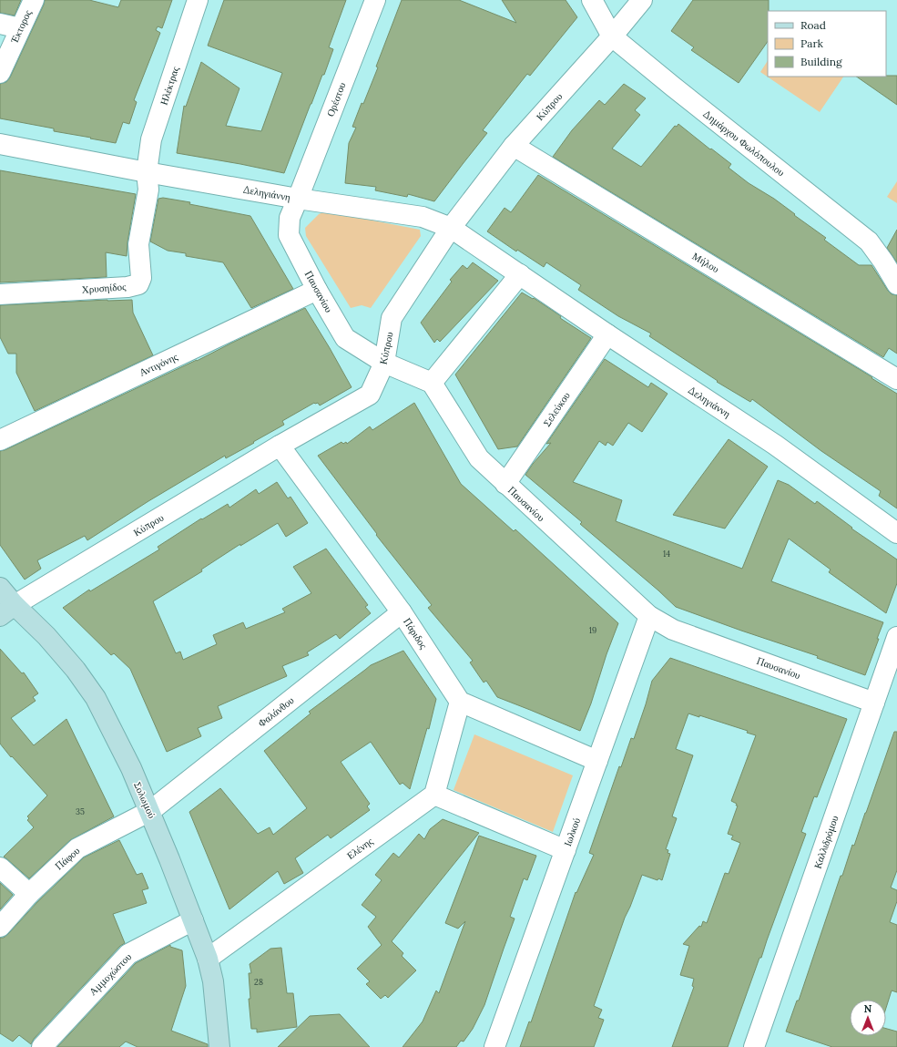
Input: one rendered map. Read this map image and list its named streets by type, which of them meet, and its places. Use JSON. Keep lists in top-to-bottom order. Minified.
{"streets":{"street":["Έκτορος","Ηλέκτρας","Ορέστου","Κύπρου","Δημάρχου Φωλόπουλου","Δεληγιάννη","Μήλου","Χρυσηίδος","Παυσανίου","Αντιγόνης","Σελεύκου","Πάριδος","Φαλάνθου","Σολωμού","Ιωλκού","Καλλιδρόμου","Ελένης","Πάφου","Αμμοχώστου"]},"crossings":[["Ηλέκτρας","Δεληγιάννη"],["Ηλέκτρας","Χρυσηίδος"],["Ορέστου","Δεληγιάννη"],["Ορέστου","Παυσανίου"],["Κύπρου","Δημάρχου Φωλόπουλου"],["Κύπρου","Δεληγιάννη"],["Κύπρου","Μήλου"],["Κύπρου","Παυσανίου"],["Κύπρου","Πάριδος"],["Κύπρου","Σολωμού"],["Δεληγιάννη","Χρυσηίδος"],["Δεληγιάννη","Παυσανίου"],["Δεληγιάννη","Σελεύκου"],["Παυσανίου","Αντιγόνης"],["Παυσανίου","Σελεύκου"],["Παυσανίου","Ιωλκού"],["Παυσανίου","Καλλιδρόμου"],["Πάριδος","Φαλάνθου"],["Φαλάνθου","Σολωμού"],["Φαλάνθου","Πάφου"],["Σολωμού","Ελένης"],["Σολωμού","Πάφου"],["Σολωμού","Αμμοχώστου"]],"house_numbers":["14","19","35","28"],"legend":["Road","Park","Building"],"north":"top"}
